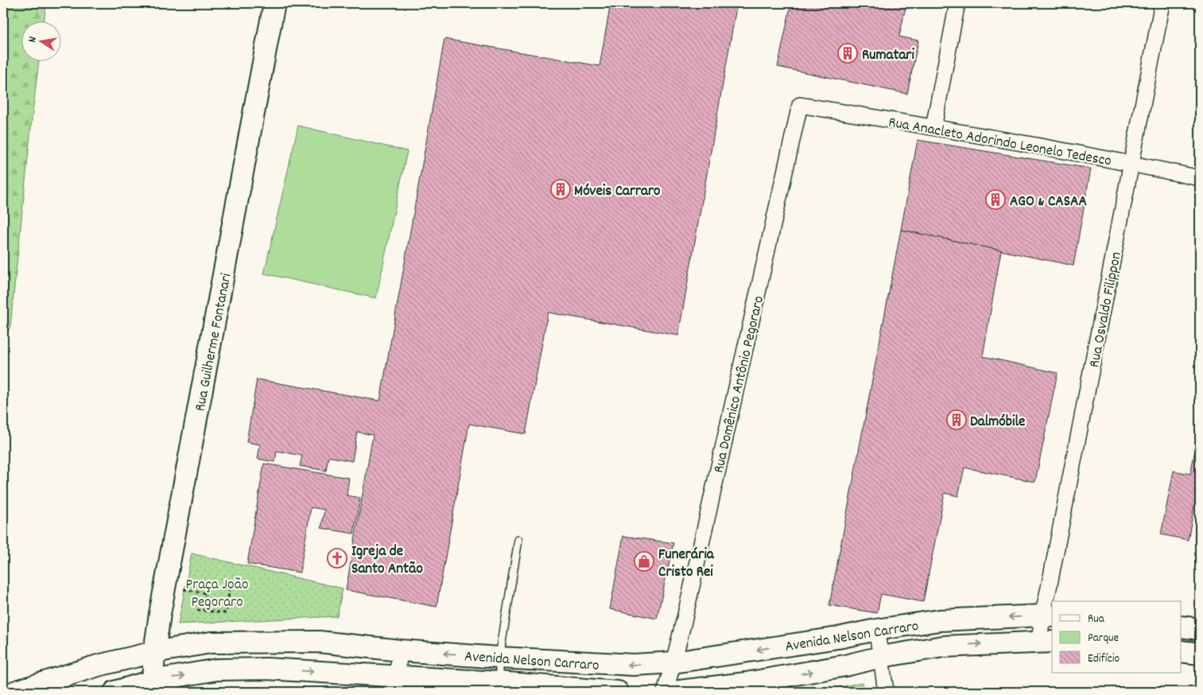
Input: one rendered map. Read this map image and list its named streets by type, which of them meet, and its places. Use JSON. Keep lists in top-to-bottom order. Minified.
{"streets":{"main road":["Rua Guilherme Fontanari","Avenida Nelson Carraro"],"street":["Rua Anacleto Adorindo Leonelo Tedesco","Rua Osvaldo Filippon","Rua Domênico Antônio Pegoraro"]},"crossings":[["Rua Anacleto Adorindo Leonelo Tedesco","Rua Osvaldo Filippon"],["Rua Anacleto Adorindo Leonelo Tedesco","Rua Domênico Antônio Pegoraro"],["Rua Osvaldo Filippon","Avenida Nelson Carraro"],["Rua Guilherme Fontanari","Avenida Nelson Carraro"],["Rua Domênico Antônio Pegoraro","Avenida Nelson Carraro"]],"parks":["Praça João Pegoraro"],"places":{"building":["Rumatari","Móveis Carraro","AGO & CASAA","Dalmóbile"],"church":["Igreja de Santo Antão"],"shop":["Funerária Cristo Rei"]},"legend":["Rua","Parque","Edifício"],"north":"left"}
